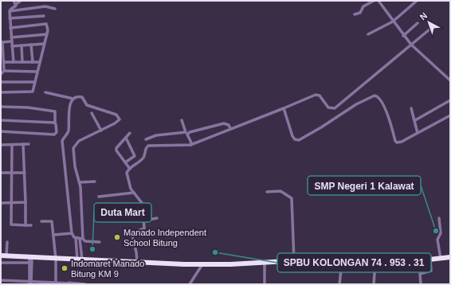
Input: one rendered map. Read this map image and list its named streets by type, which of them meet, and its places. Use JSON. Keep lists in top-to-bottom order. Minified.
{"places":["SMP Negeri 1 Kalawat","Manado Independent School Bitung","Duta Mart","SPBU KOLONGAN 74 . 953 . 31","Indomaret Manado Bitung KM 9"],"north":"top left"}
